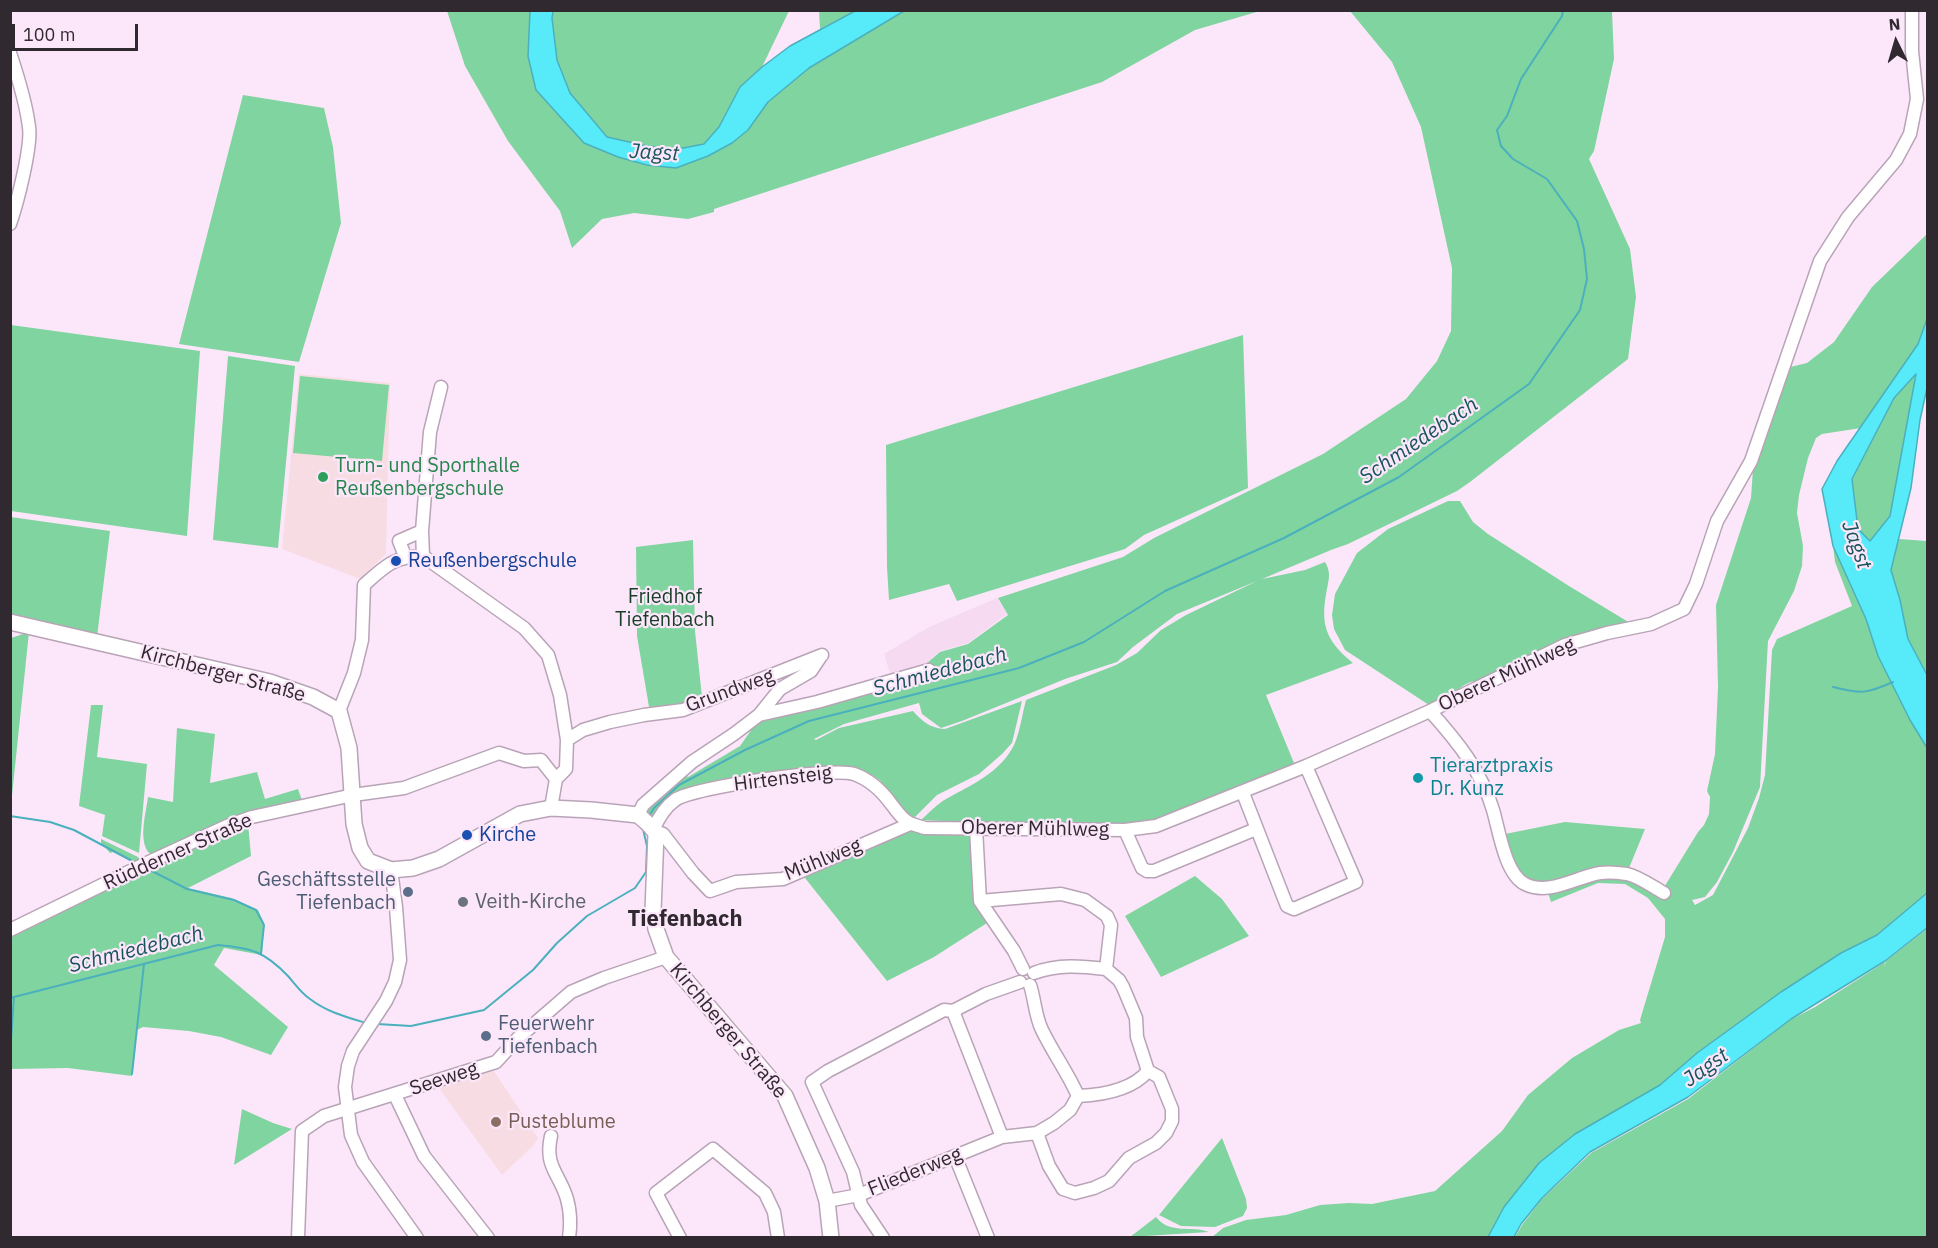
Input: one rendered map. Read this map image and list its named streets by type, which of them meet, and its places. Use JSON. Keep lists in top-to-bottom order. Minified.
{"streets":{"main road":["Kirchberger Straße"],"street":["Oberer Mühlweg","Grundweg","Hirtensteig","Rüdderner Straße","Mühlweg","Seeweg","Fliederweg"]},"crossings":[["Kirchberger Straße","Hirtensteig"],["Kirchberger Straße","Mühlweg"],["Kirchberger Straße","Seeweg"],["Kirchberger Straße","Fliederweg"],["Oberer Mühlweg","Hirtensteig"],["Oberer Mühlweg","Mühlweg"],["Hirtensteig","Mühlweg"]],"districts":["Tiefenbach"],"water":["Jagst","Schmiedebach"],"parks":["Friedhof Tiefenbach"],"places":["Turn- und Sporthalle Reußenbergschule","Reußenbergschule","Tierarztpraxis Dr. Kunz","Kirche","Geschäftsstelle Tiefenbach","Veith-Kirche","Feuerwehr Tiefenbach","Pusteblume"],"scale_bar":"100 m","north":"top"}
